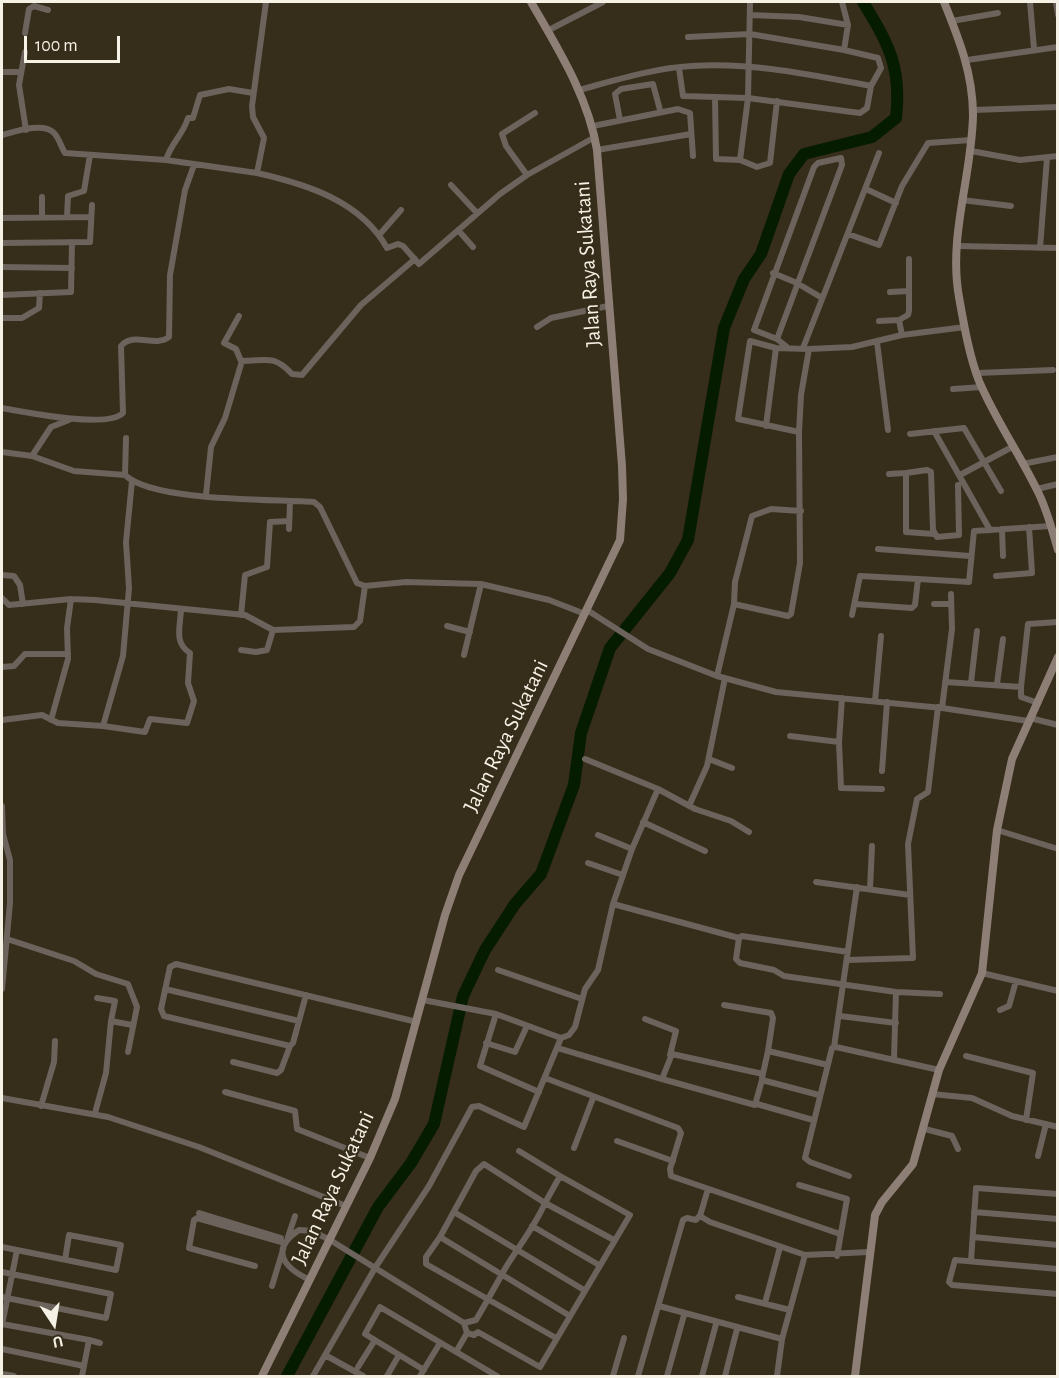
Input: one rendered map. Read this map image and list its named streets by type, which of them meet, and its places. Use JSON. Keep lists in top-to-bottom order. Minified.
{"streets":{"main road":["Jalan Raya Sukatani"]},"scale_bar":"100 m","north":"bottom"}
